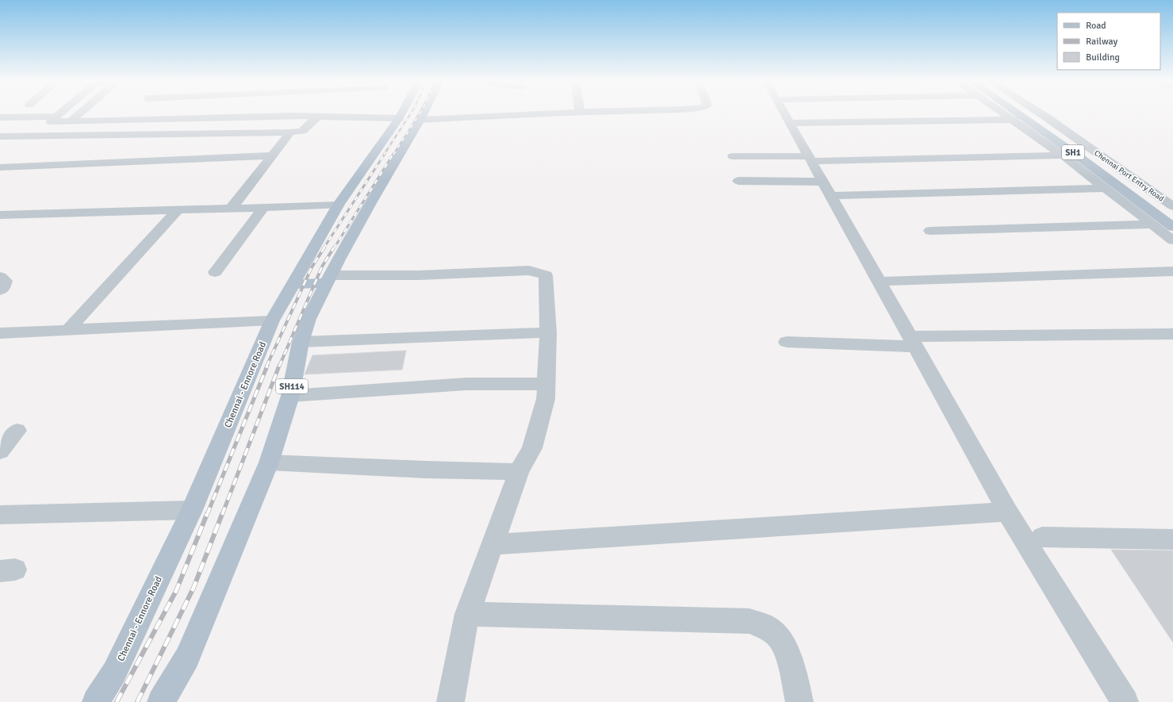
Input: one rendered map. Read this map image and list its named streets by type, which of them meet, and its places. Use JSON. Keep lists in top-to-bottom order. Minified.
{"streets":{"main road":["SH1","Chennai - Ennore Road","SH114"],"street":["Chennai Port Entry Road"]},"legend":["Road","Railway","Building"]}
